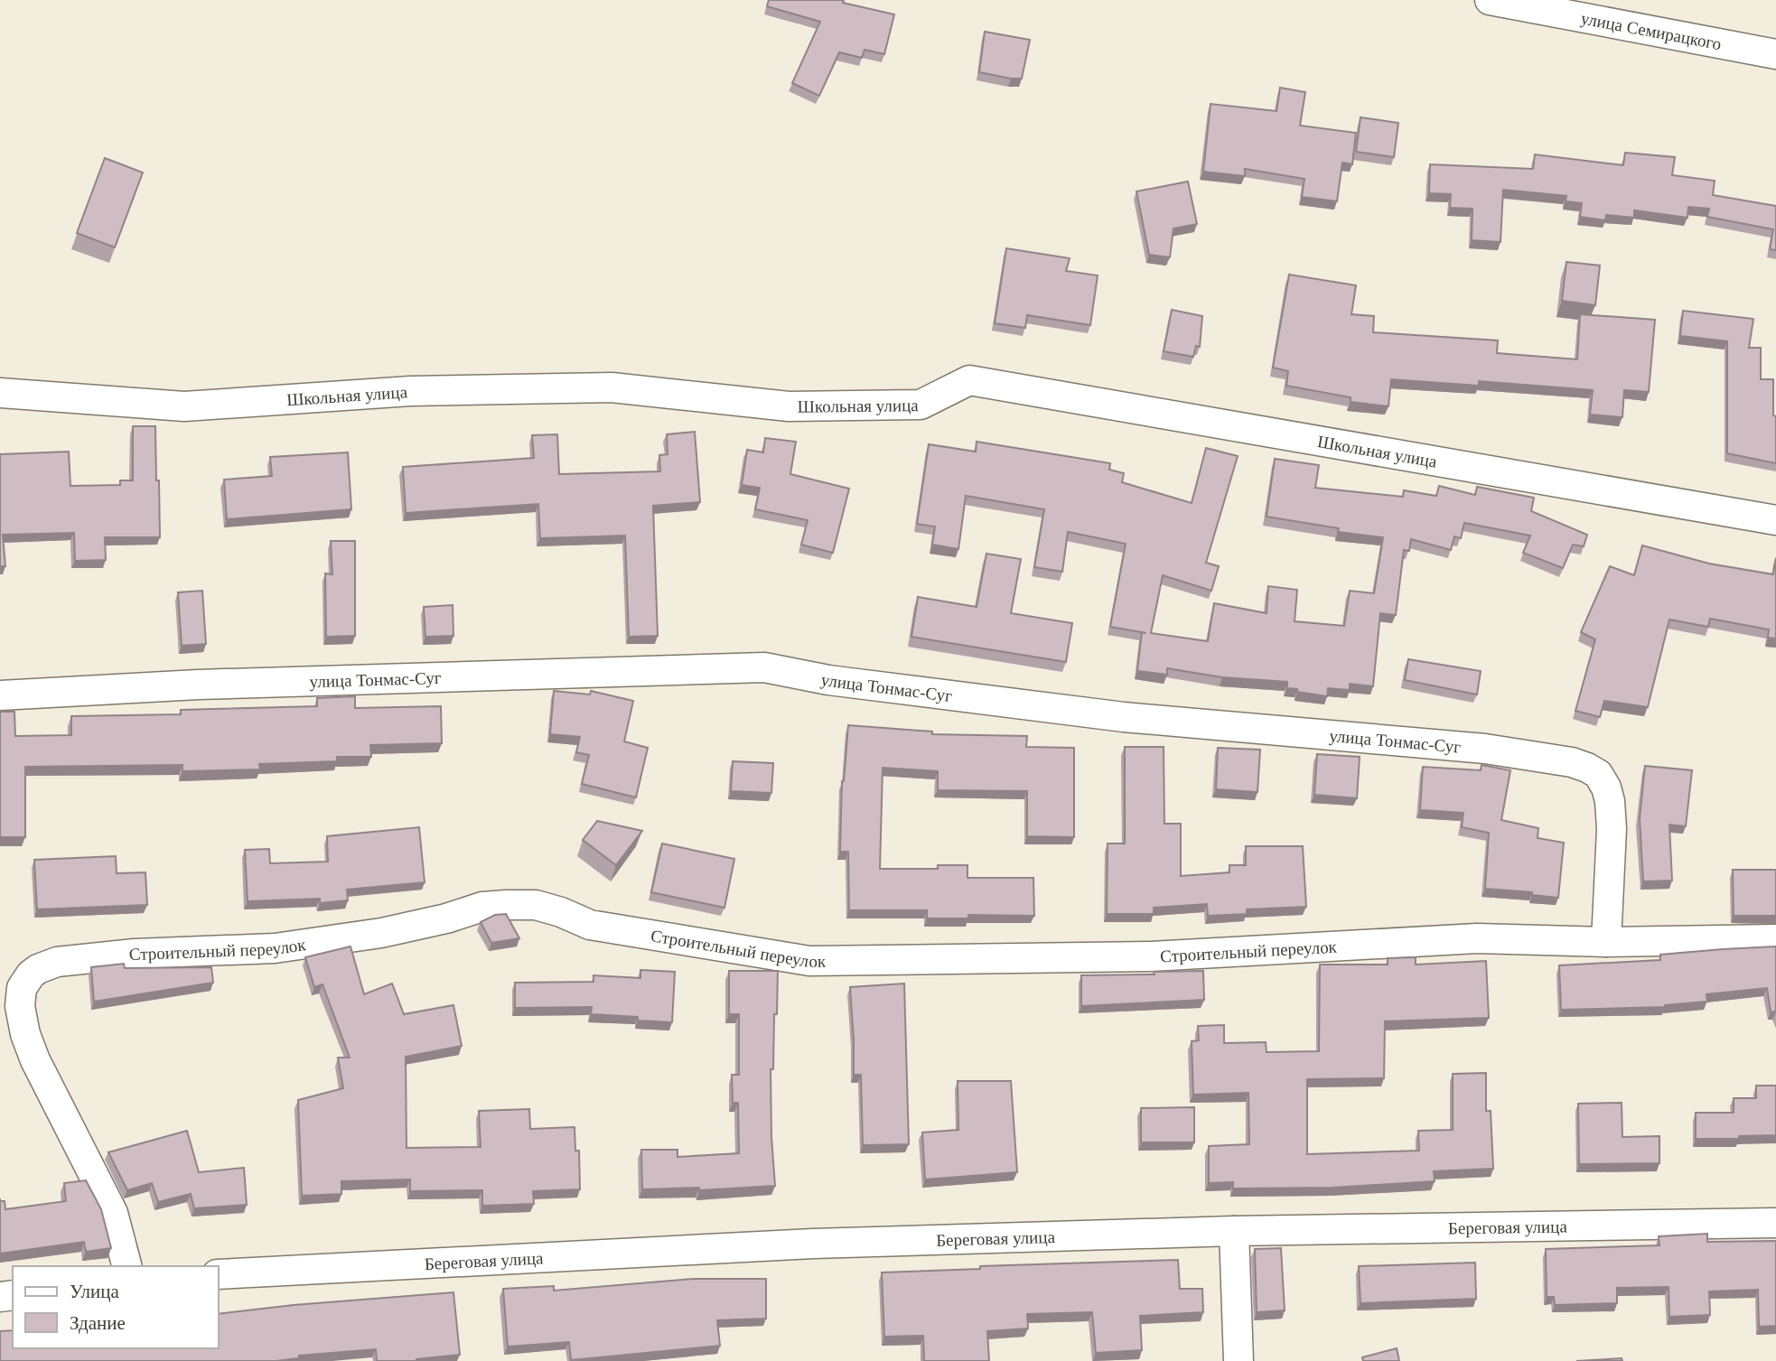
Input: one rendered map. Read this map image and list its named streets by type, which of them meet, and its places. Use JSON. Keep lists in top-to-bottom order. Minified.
{"streets":{"street":["улица Семирацкого","Школьная улица","улица Тонмас-Суг","Строительный переулок","Береговая улица"]},"crossings":[["улица Тонмас-Суг","Строительный переулок"]],"legend":["Улица","Здание"]}
